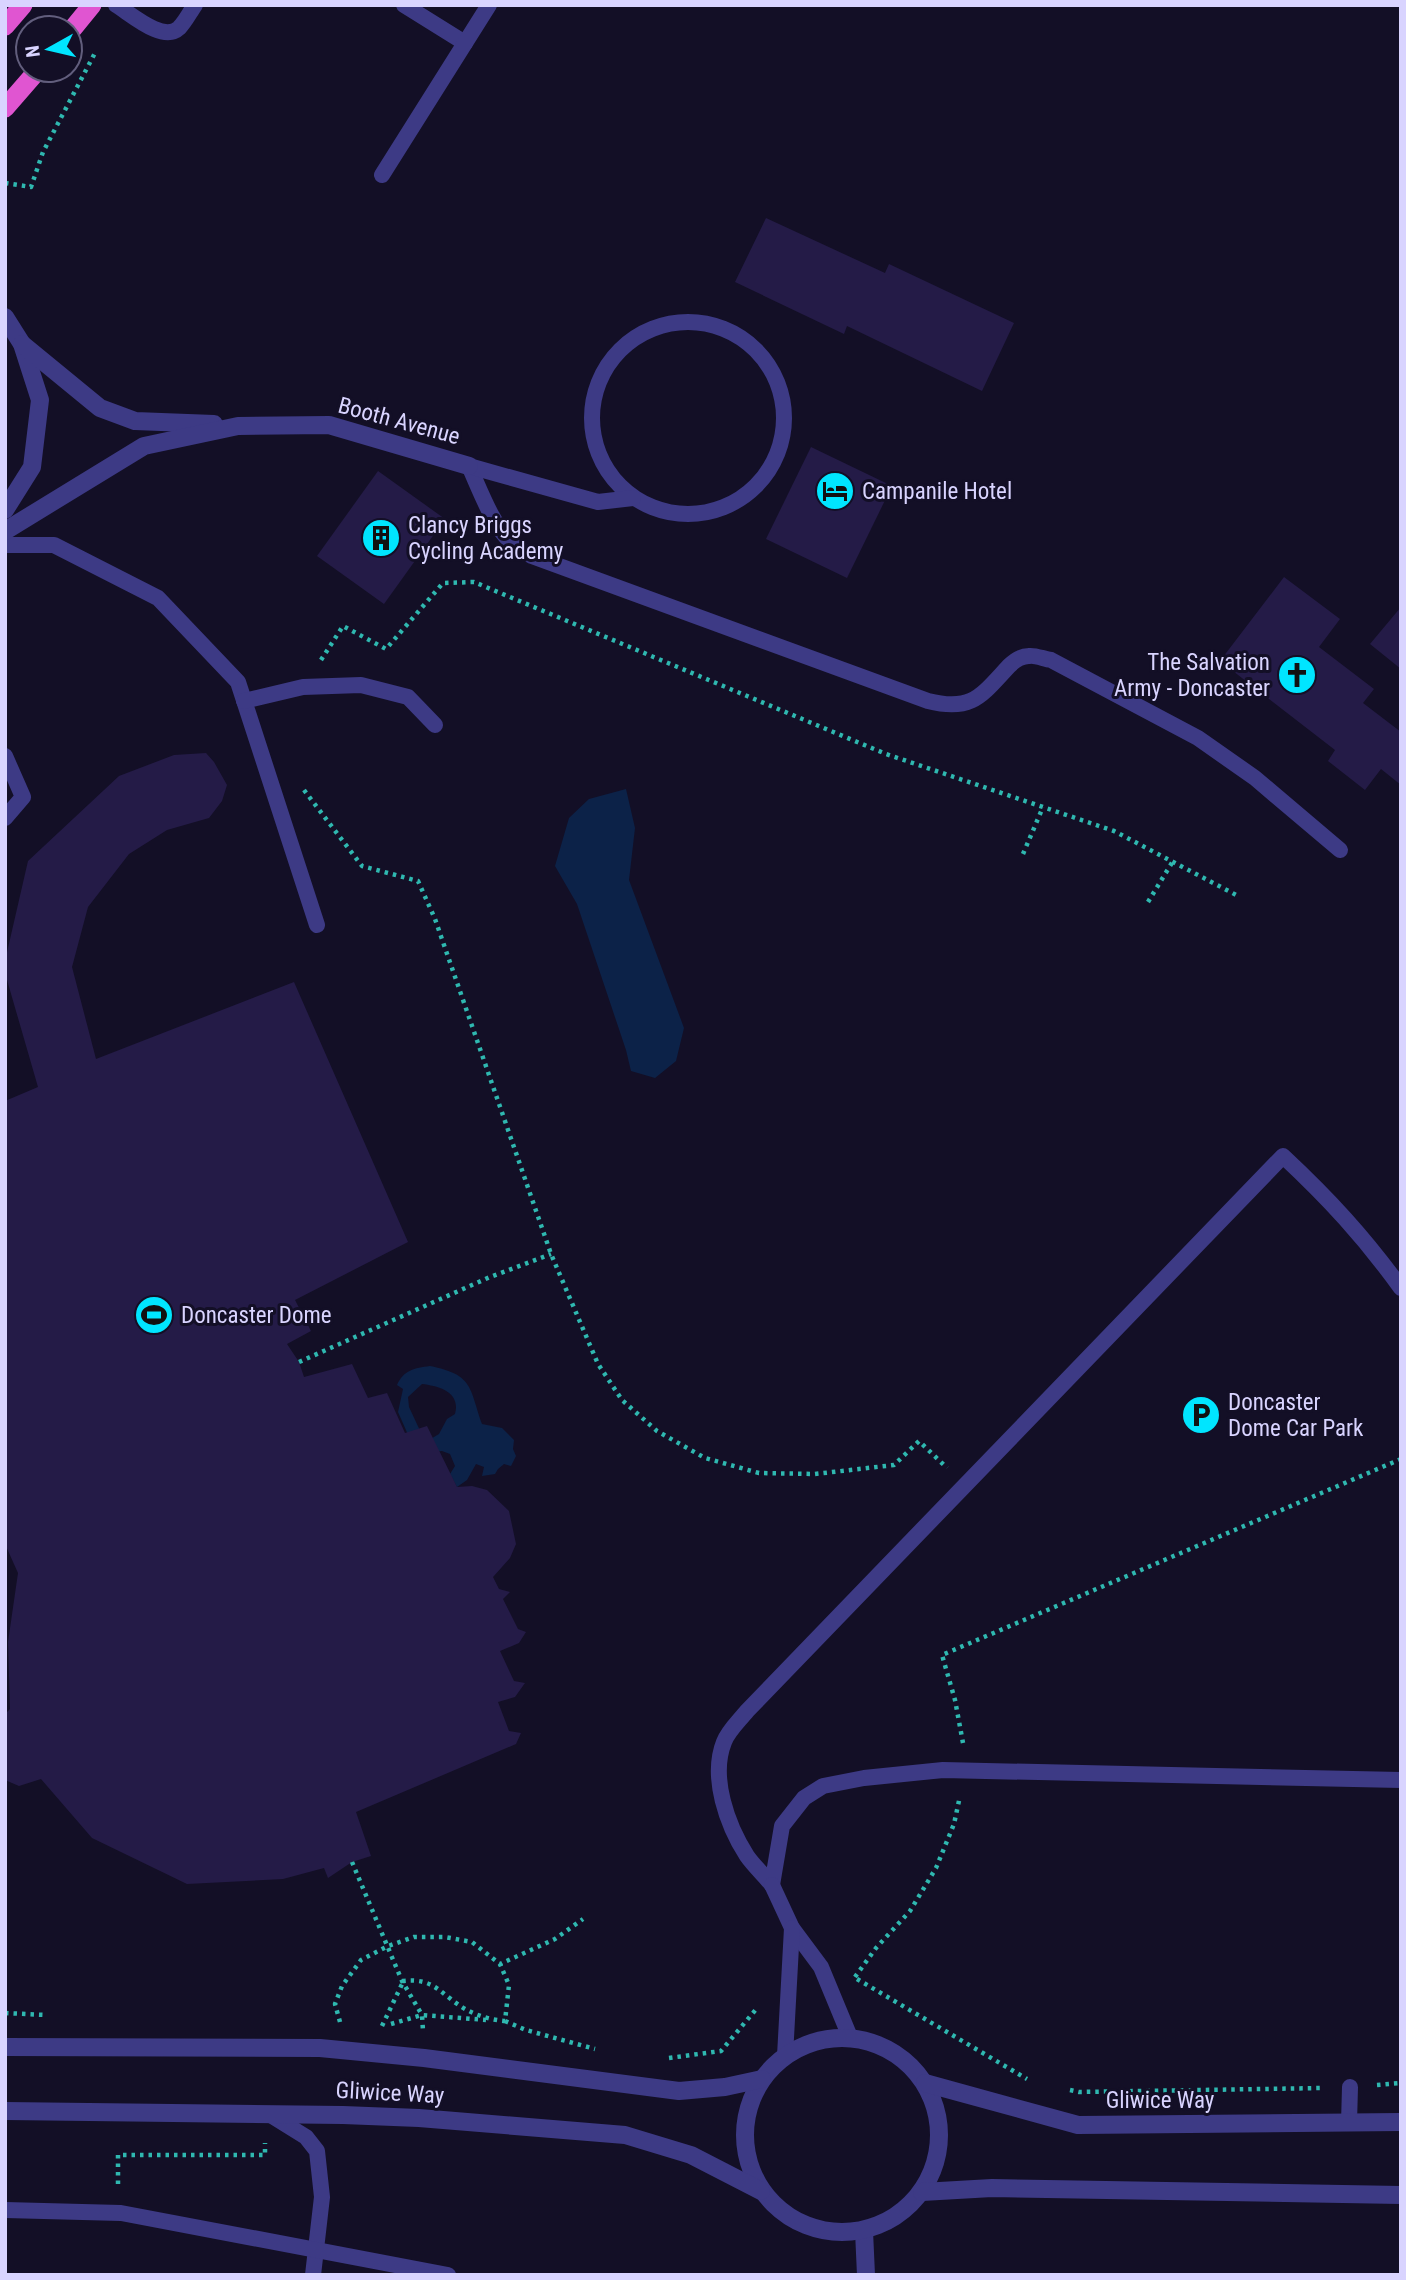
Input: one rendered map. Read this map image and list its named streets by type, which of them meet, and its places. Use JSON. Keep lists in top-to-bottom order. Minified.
{"streets":{"street":["Booth Avenue","Gliwice Way"]},"places":{"hotel":["Campanile Hotel"],"building":["Clancy Briggs Cycling Academy"],"church":["The Salvation Army - Doncaster"],"sports":["Doncaster Dome"],"parking":["Doncaster Dome Car Park"]},"north":"left"}
